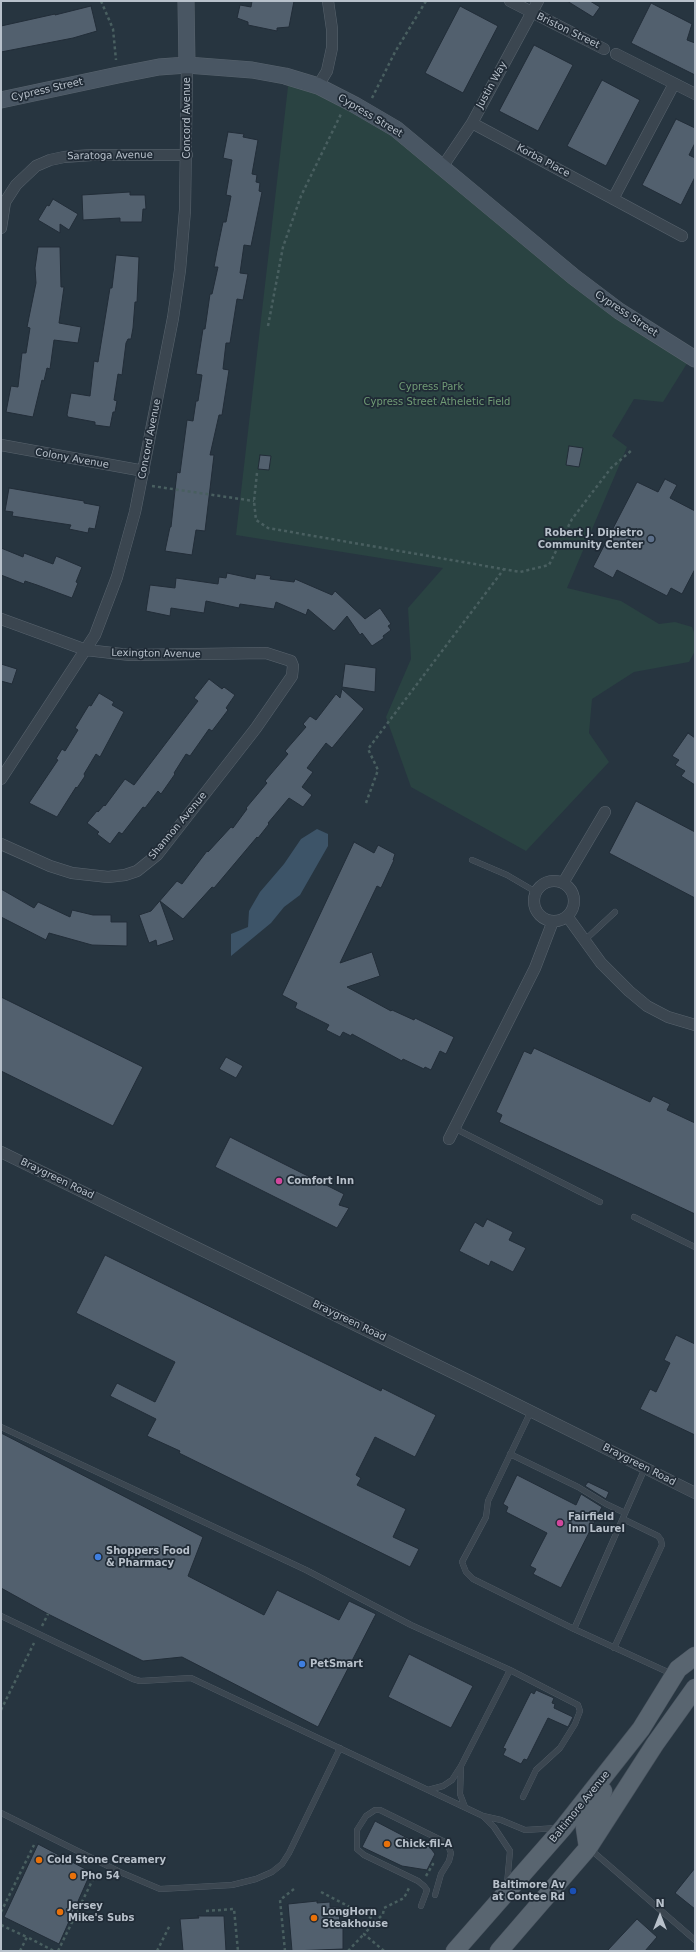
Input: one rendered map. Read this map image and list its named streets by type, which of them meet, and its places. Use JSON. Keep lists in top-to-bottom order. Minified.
{"streets":{"main road":["Baltimore Avenue"],"street":["Briston Street","Justin Way","Cypress Street","Concord Avenue","Saratoga Avenue","Korba Place","Colony Avenue","Lexington Avenue","Shannon Avenue","Braygreen Road"]},"crossings":[["Briston Street","Justin Way"],["Justin Way","Cypress Street"],["Justin Way","Korba Place"],["Cypress Street","Concord Avenue"],["Concord Avenue","Saratoga Avenue"],["Concord Avenue","Colony Avenue"],["Concord Avenue","Lexington Avenue"],["Lexington Avenue","Shannon Avenue"]],"parks":["Cypress Park","Cypress Street Atheletic Field"],"places":["Robert J. Dipietro Community Center","Comfort Inn","Fairfield Inn Laurel","Shoppers Food & Pharmacy","PetSmart","Chick-fil-A","Cold Stone Creamery","Pho 54","Baltimore Av at Contee Rd","Jersey Mike's Subs","LongHorn Steakhouse"],"north":"top"}
